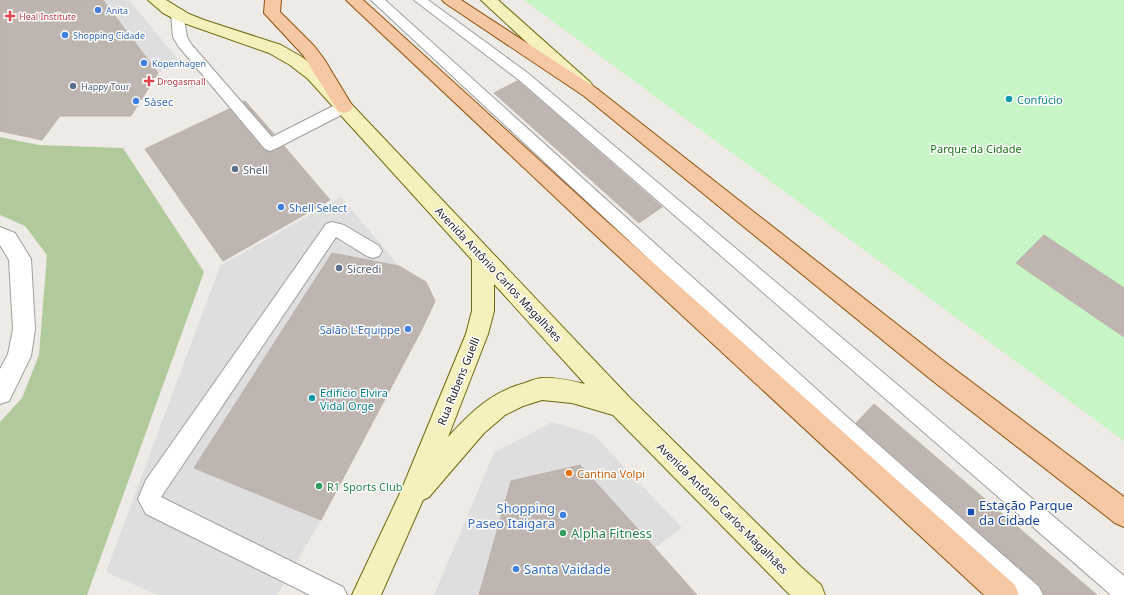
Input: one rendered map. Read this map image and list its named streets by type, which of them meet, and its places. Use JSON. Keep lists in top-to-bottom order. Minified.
{"streets":{"street":["Avenida Antônio Carlos Magalhães","Rua Rubens Guelli"]},"crossings":[["Avenida Antônio Carlos Magalhães","Rua Rubens Guelli"]],"parks":["Parque da Cidade"],"places":{"other":["Anita","Shopping Cidade","Kopenhagen","Happy Tour","Confúcio","5àsec","Shell","Shell Select","Sicredi","Salão L'Equippe","Edifício Elvira Vidal Orge","Cantina Volpi","R1 Sports Club","Shopping Paseo Itaigara","Alpha Fitness","Santa Vaidade"],"health":["Heal Institute","Drogasmall"],"transit":["Estação Parque da Cidade"]}}
